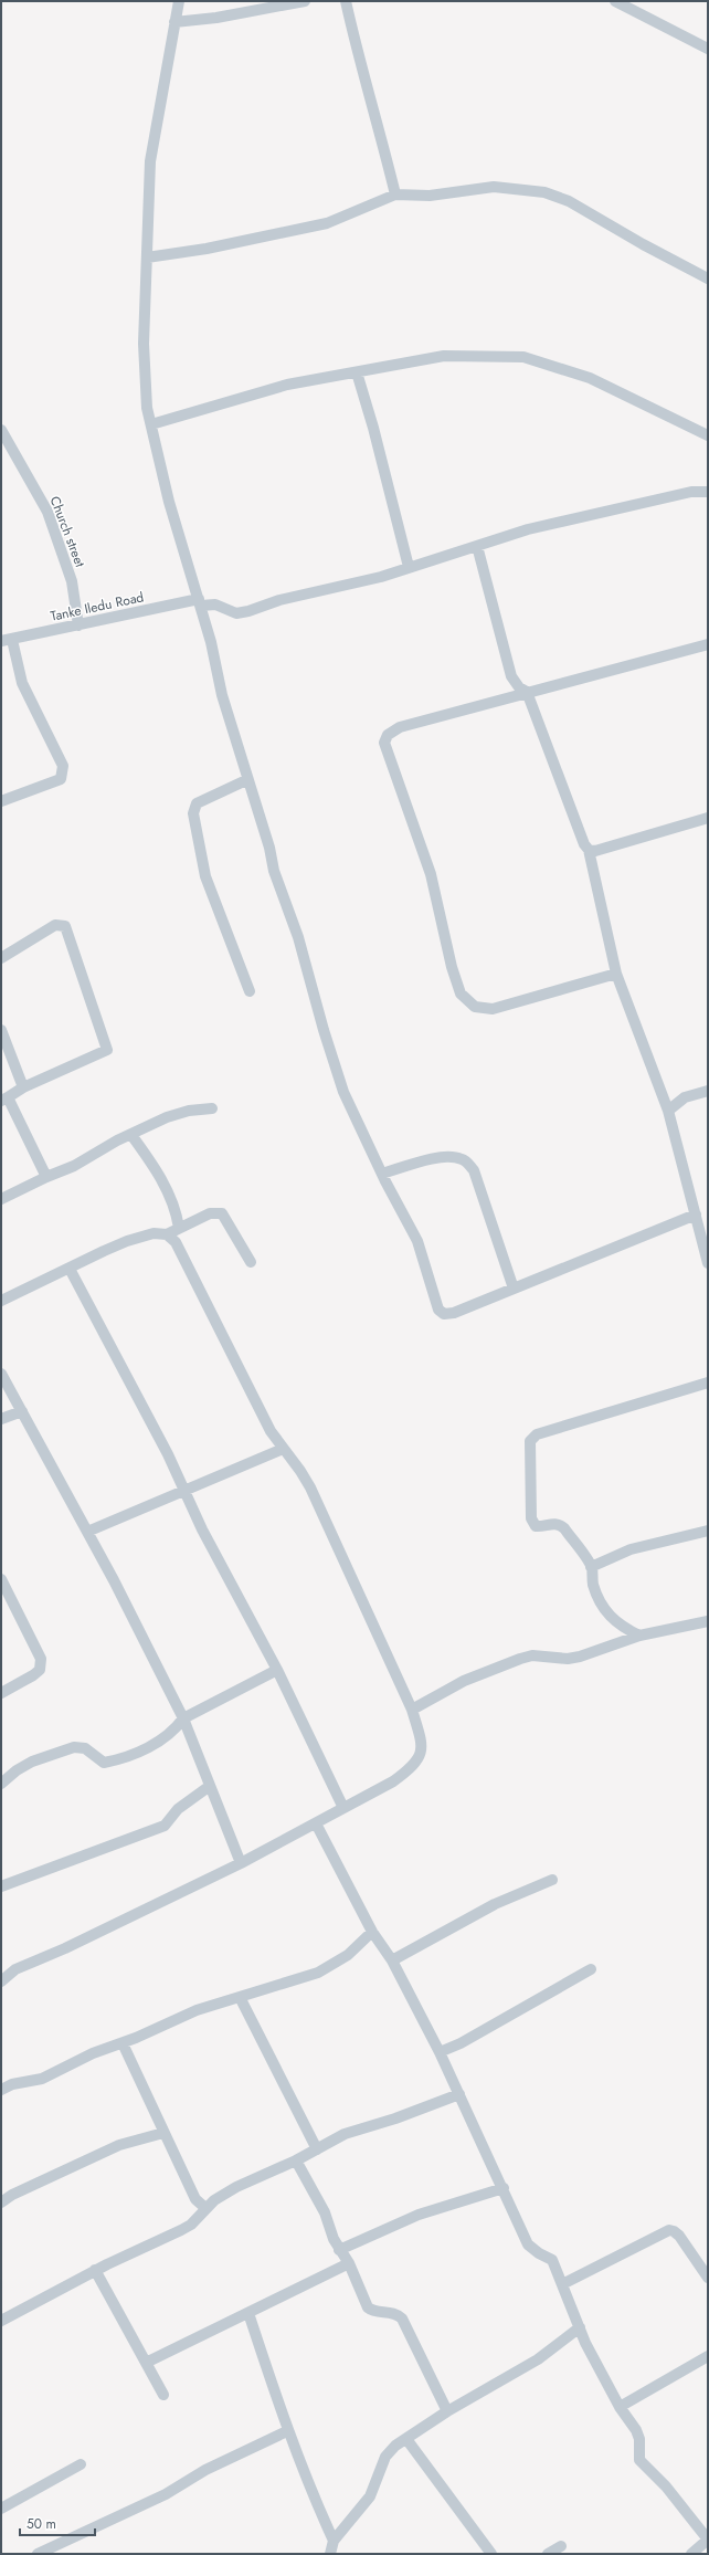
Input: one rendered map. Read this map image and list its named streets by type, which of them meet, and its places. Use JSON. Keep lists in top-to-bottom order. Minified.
{"streets":{"street":["Church street","Tanke Iledu Road"]},"crossings":[["Church street","Tanke Iledu Road"]],"scale_bar":"50 m"}
